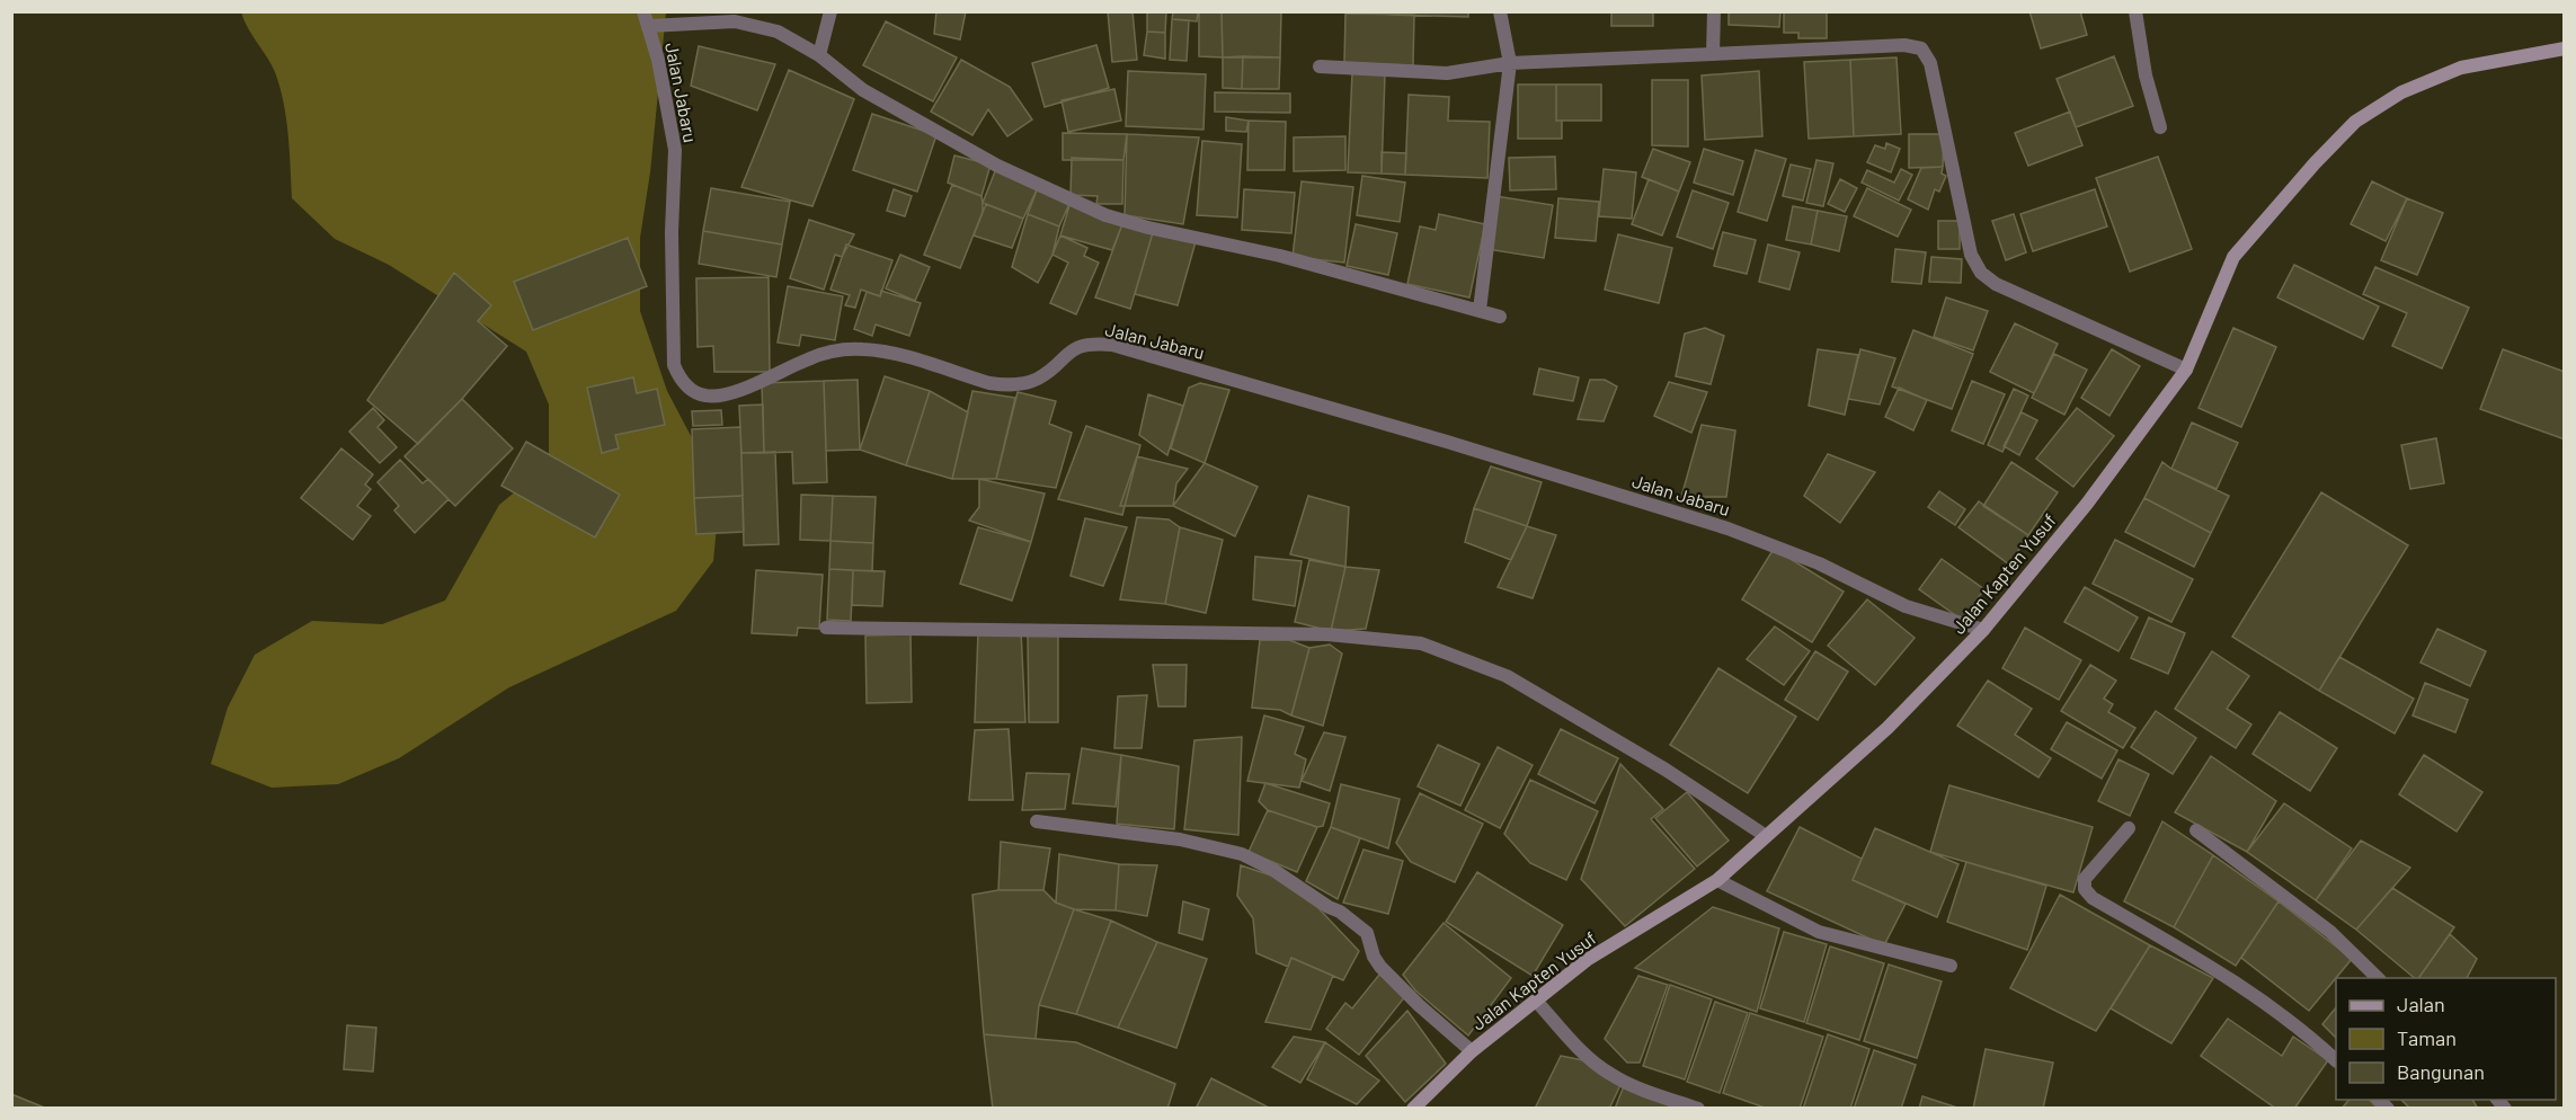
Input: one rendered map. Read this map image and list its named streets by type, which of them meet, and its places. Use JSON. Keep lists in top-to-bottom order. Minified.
{"streets":{"main road":["Jalan Kapten Yusuf"],"street":["Jalan Jabaru"]},"crossings":[["Jalan Jabaru","Jalan Kapten Yusuf"]],"legend":["Jalan","Taman","Bangunan"]}
